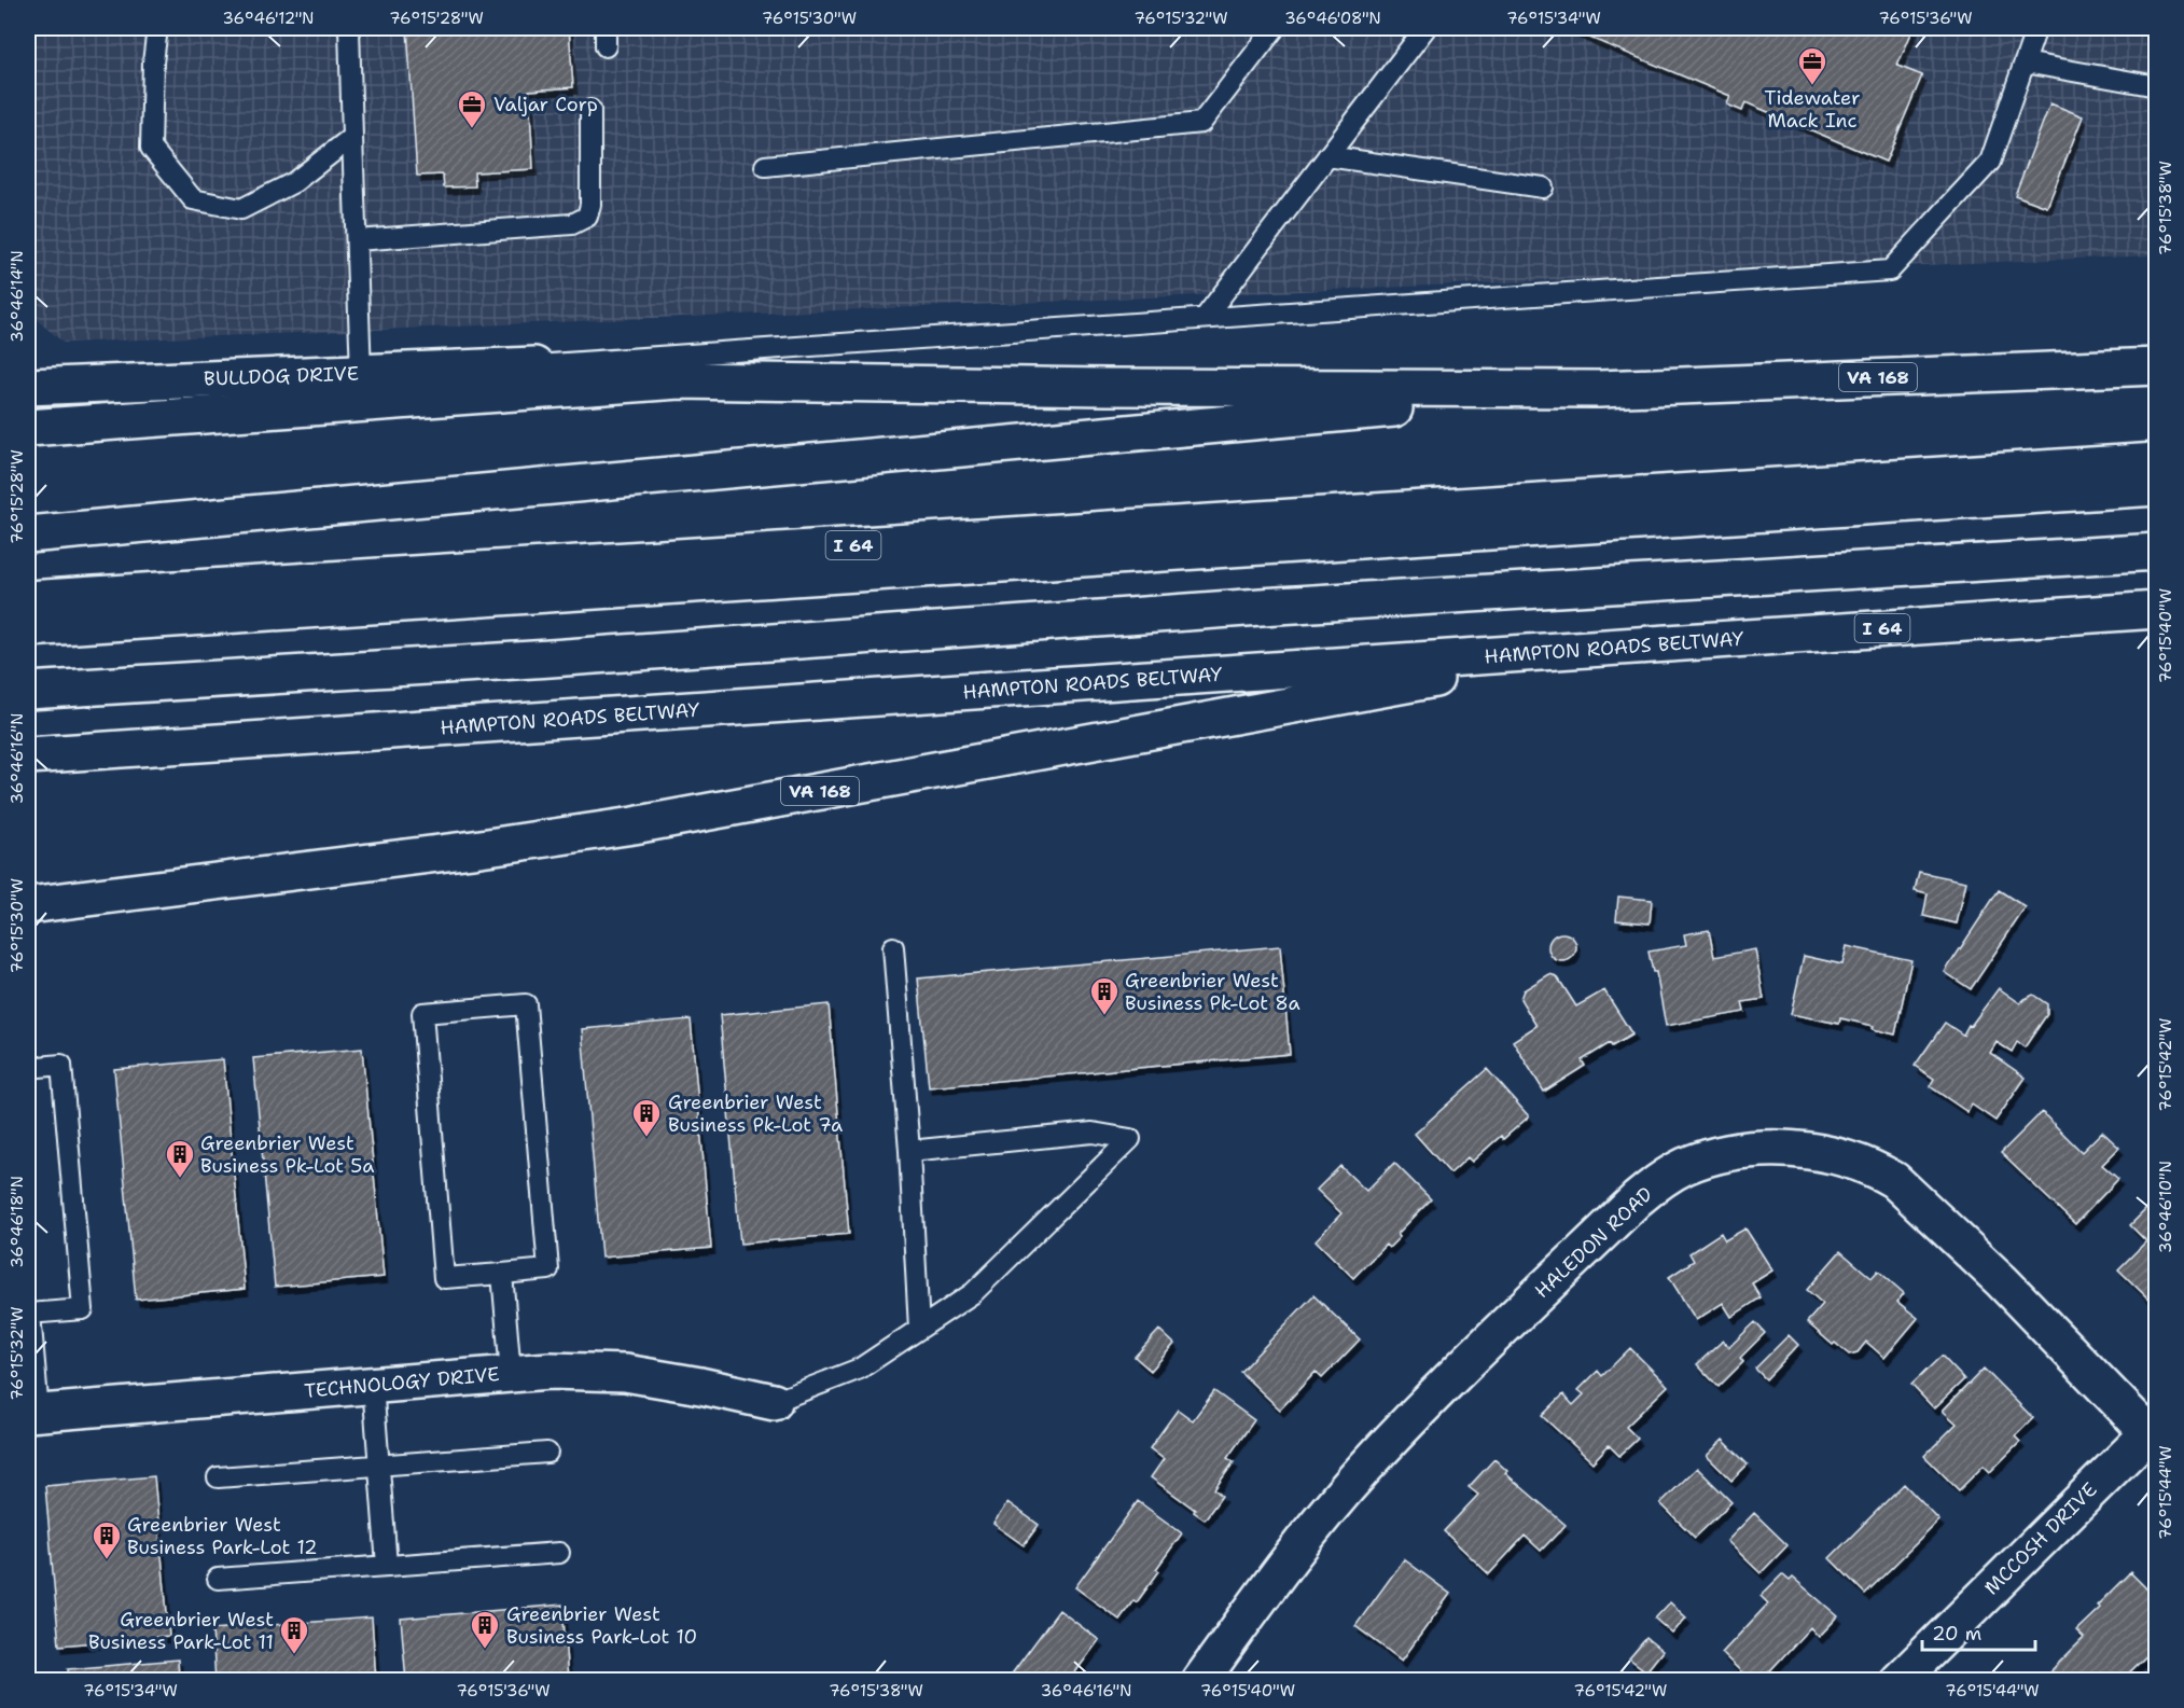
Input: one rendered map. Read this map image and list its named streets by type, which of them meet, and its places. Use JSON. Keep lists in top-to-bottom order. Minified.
{"streets":{"main road":["BULLDOG DRIVE","VA 168","I 64","HAMPTON ROADS BELTWAY","HALEDON ROAD","TECHNOLOGY DRIVE","MCCOSH DRIVE"]},"crossings":[["VA 168","HAMPTON ROADS BELTWAY"],["HALEDON ROAD","MCCOSH DRIVE"]],"places":{"office":["Tidewater Mack Inc","Valjar Corp"],"building":["Greenbrier West Business Pk-Lot 8a","Greenbrier West Business Pk-Lot 7a","Greenbrier West Business Pk-Lot 5a","Greenbrier West Business Park-Lot 12","Greenbrier West Business Park-Lot 10","Greenbrier West Business Park-Lot 11"]},"scale_bar":"20 m","coordinates":["36°46'12\"N","76°15'28\"W","76°15'30\"W","76°15'32\"W","36°46'08\"N","76°15'34\"W","76°15'36\"W","76°15'38\"W","36°46'14\"N","76°15'40\"W","36°46'16\"N","76°15'42\"W","36°46'10\"N","36°46'18\"N","76°15'44\"W"]}
